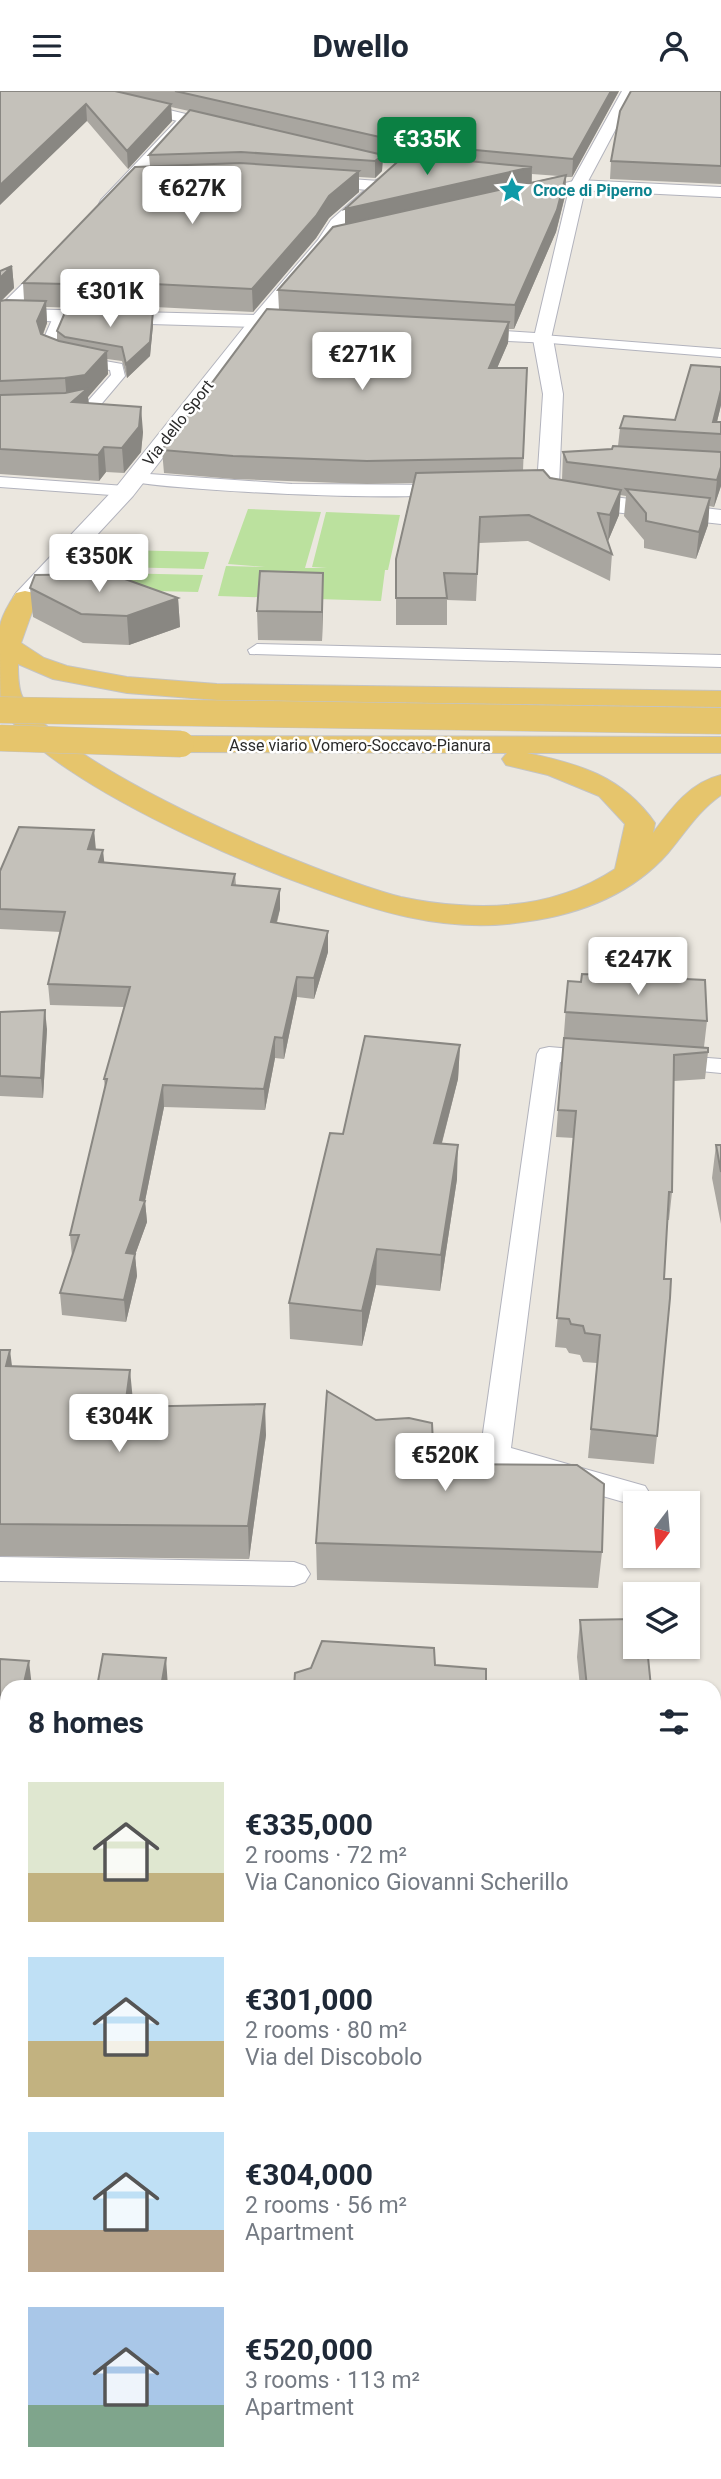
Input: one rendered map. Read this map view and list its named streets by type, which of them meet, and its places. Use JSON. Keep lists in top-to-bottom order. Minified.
{"streets":{"highway":["Asse viario Vomero-Soccavo-Pianura"],"street":["Via dello Sport"]},"places":{"place":["Croce di Piperno"]},"north":"bottom","page":{"header":"Dwello","price":["€335K","€627K","€301K","€271K","€350K","€247K","€304K","€520K"],"heading":"8 homes","list":[{"name":"€335,000","note":"2 rooms · 72 m² · Via Canonico Giovanni Scherillo"},{"name":"€301,000","note":"2 rooms · 80 m² · Via del Discobolo"},{"name":"€304,000","note":"2 rooms · 56 m² · Apartment"},{"name":"€520,000","note":"3 rooms · 113 m² · Apartment"}]}}
